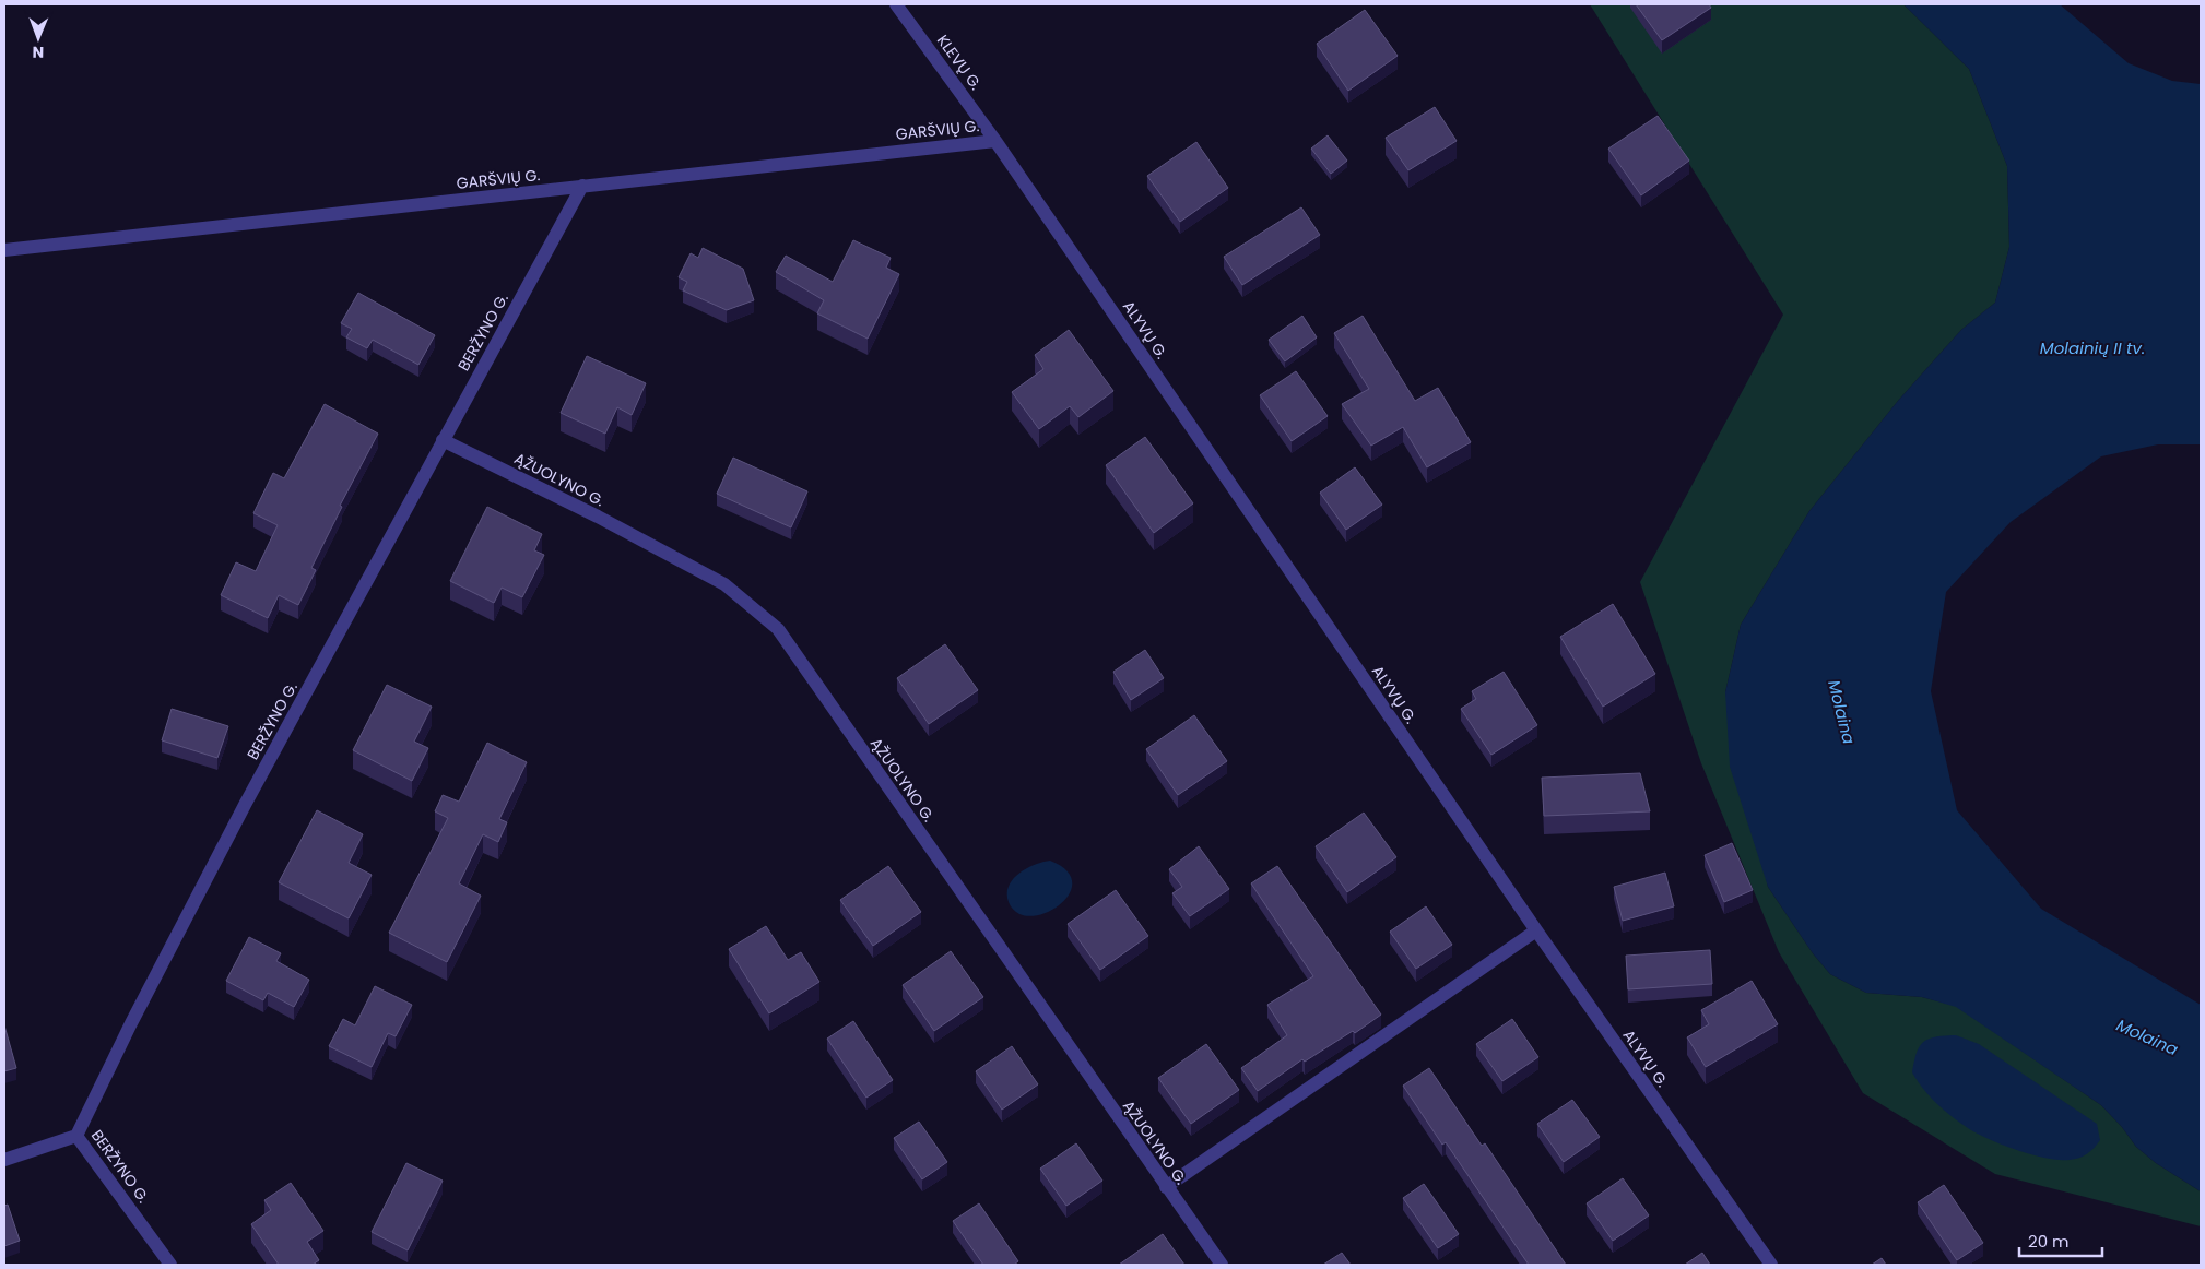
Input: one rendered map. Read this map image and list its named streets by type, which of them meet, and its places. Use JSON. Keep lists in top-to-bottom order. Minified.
{"streets":{"street":["KLEVŲ G.","GARŠVIŲ G.","ALYVŲ G.","BERŽYNO G.","ĄŽUOLYNO G."]},"crossings":[["KLEVŲ G.","GARŠVIŲ G."],["KLEVŲ G.","ALYVŲ G."],["GARŠVIŲ G.","ALYVŲ G."],["GARŠVIŲ G.","BERŽYNO G."],["BERŽYNO G.","ĄŽUOLYNO G."]],"water":["Molainių II tv.","Molaina"],"scale_bar":"20 m","north":"bottom"}
